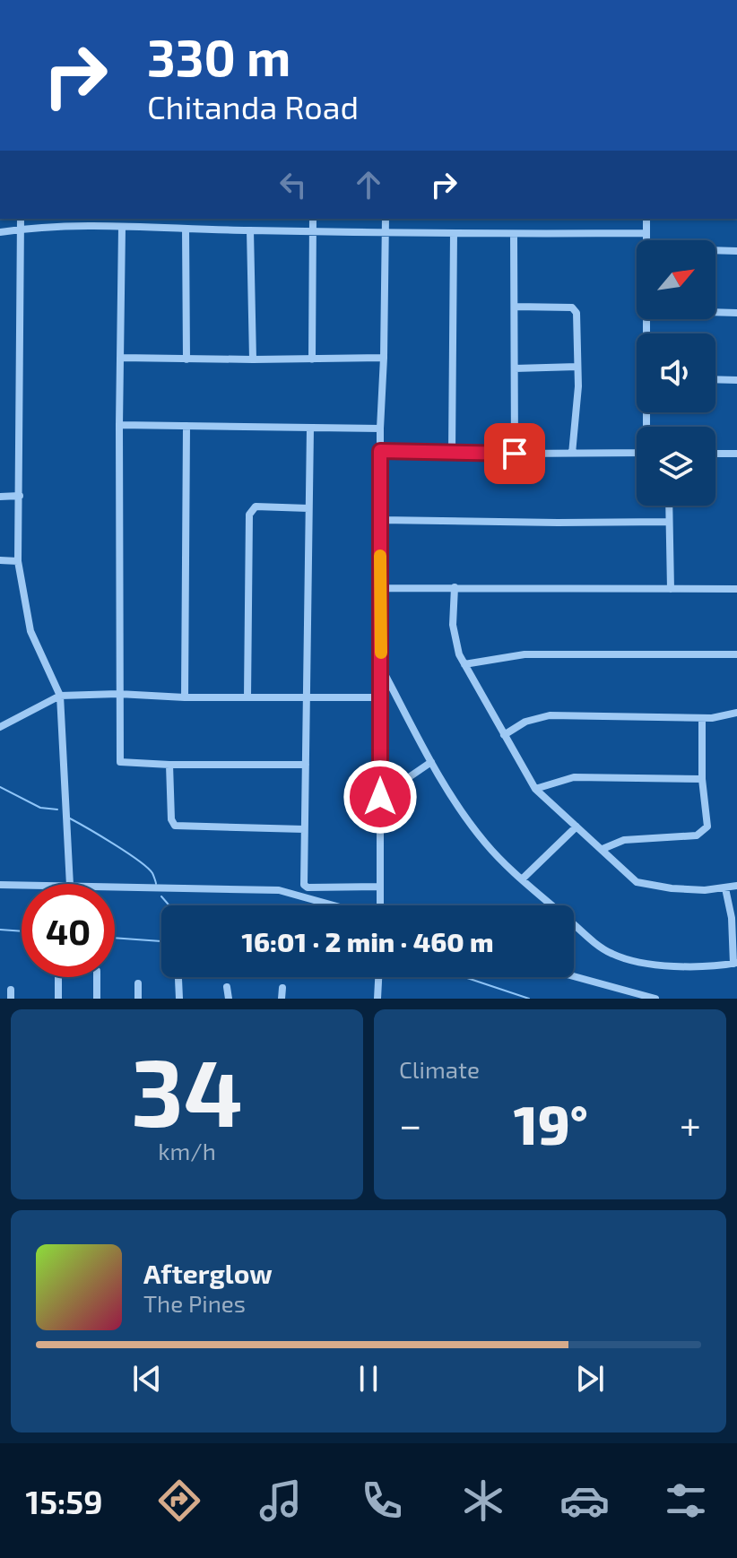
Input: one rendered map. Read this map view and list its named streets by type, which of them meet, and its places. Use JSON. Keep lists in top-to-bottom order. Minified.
{"north":"top right","page":{"turn":["330 m","Chitanda Road"],"limit":"40","trip":"16:01 · 2 min · 460 m","tile":[["34","km/h"],"Climate"],"heat":["−","19°","+"],"song":["Afterglow","The Pines"],"tabs":"15:59"}}
